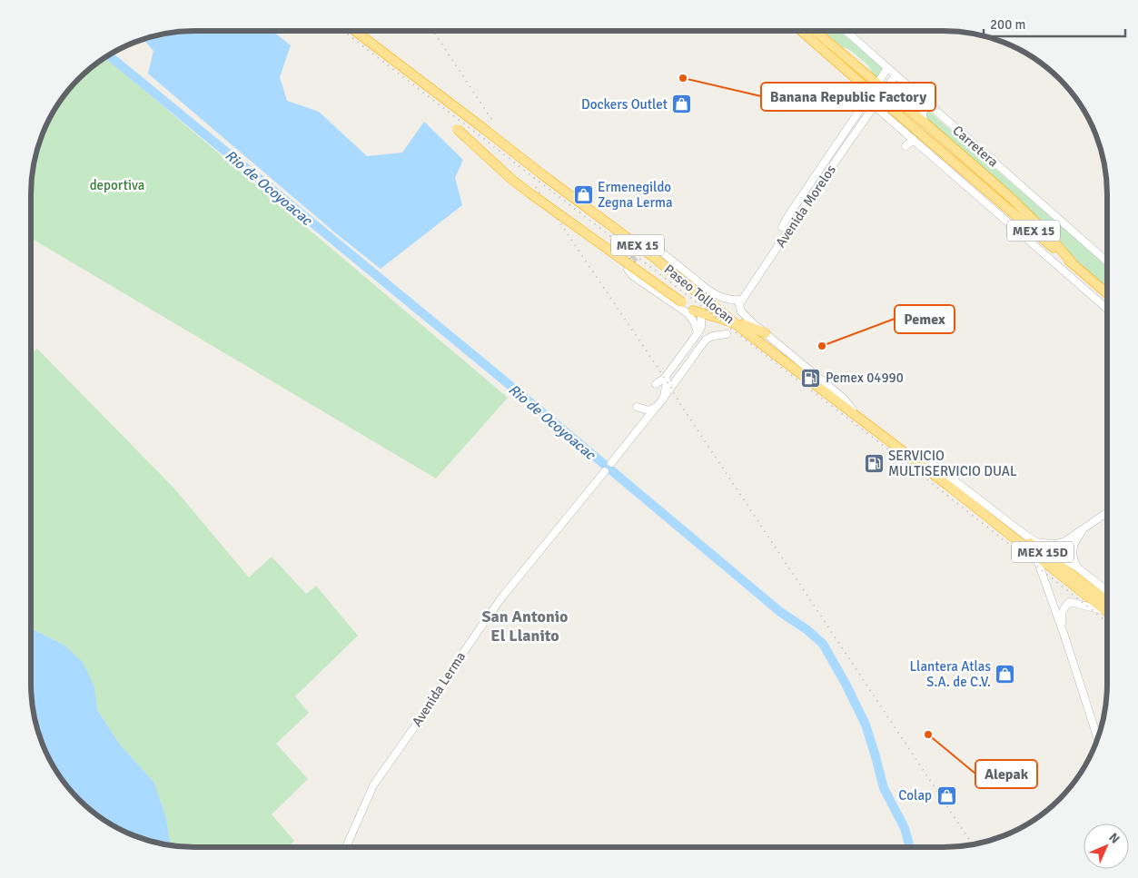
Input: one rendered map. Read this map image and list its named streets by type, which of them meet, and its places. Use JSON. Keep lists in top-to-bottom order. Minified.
{"streets":{"highway":["MEX 15","Paseo Tollocan","MEX 15D"],"main road":["Carretera","Avenida Morelos","Avenida Lerma"]},"crossings":[["Carretera","Avenida Morelos"],["MEX 15","Paseo Tollocan"],["MEX 15","MEX 15D"],["Paseo Tollocan","MEX 15D"]],"districts":["San Antonio El Llanito"],"water":["Rio de Ocoyoacac"],"parks":["deportiva"],"places":{"other":["Banana Republic Factory","Pemex","Alepak"],"shop":["Dockers Outlet","Ermenegildo Zegna Lerma","Llantera Atlas S.A. de C.V.","Colap"],"fuel station":["Pemex 04990","SERVICIO MULTISERVICIO DUAL"]},"scale_bar":"200 m","north":"top right"}
